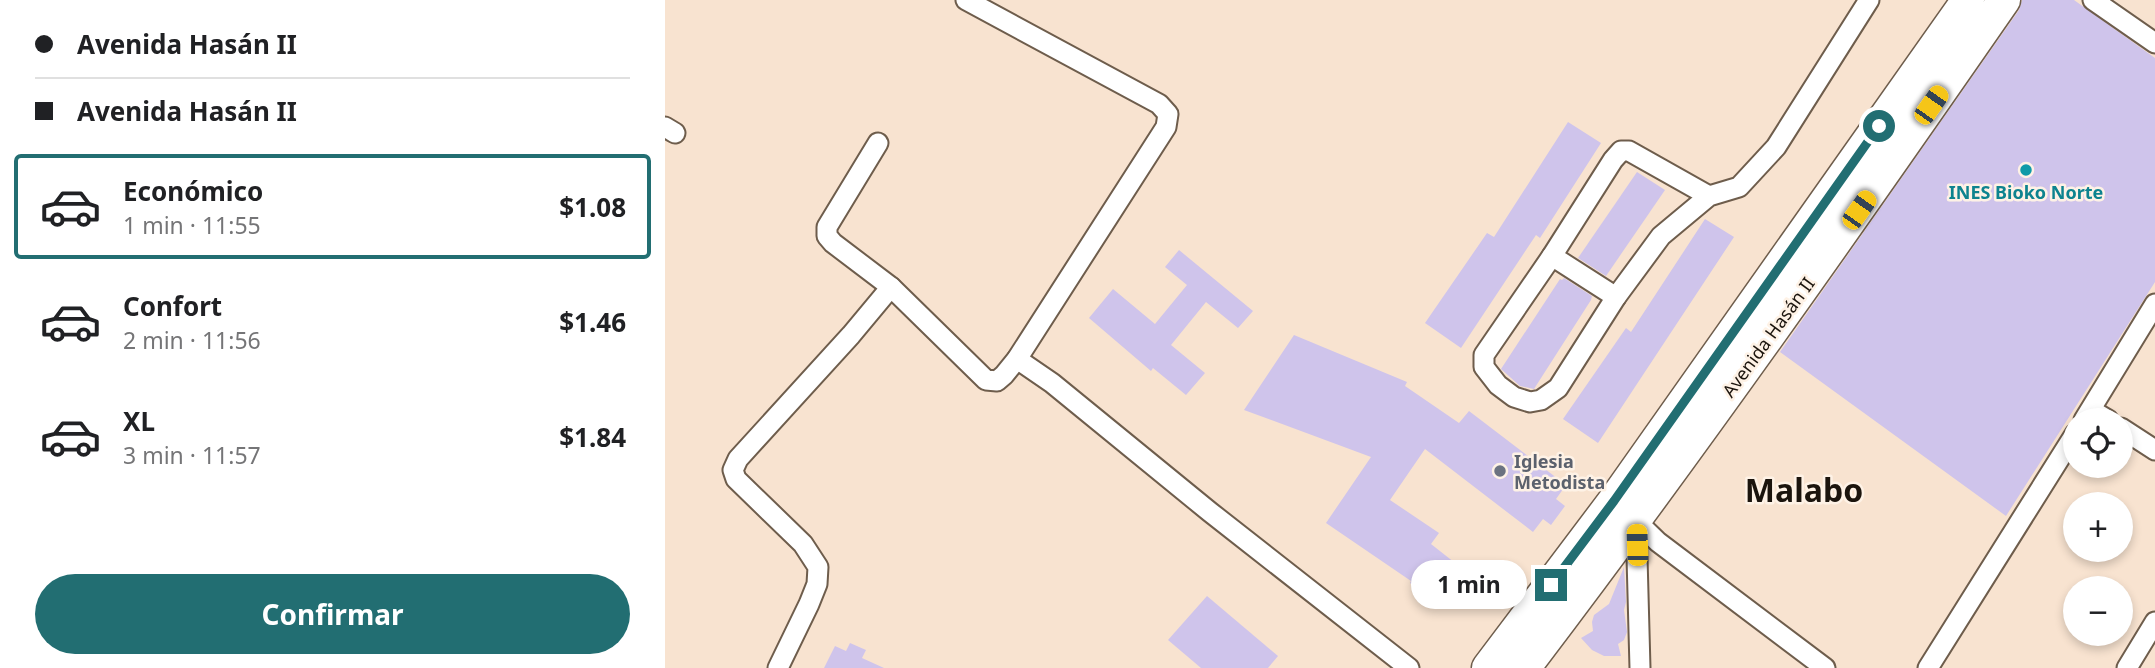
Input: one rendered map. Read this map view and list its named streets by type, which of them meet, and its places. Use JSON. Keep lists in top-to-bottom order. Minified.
{"streets":{"main road":["Avenida Hasán II"]},"districts":["Malabo"],"places":["INES Bioko Norte","Iglesia Metodista"],"page":{"banner":["Avenida Hasán II","Avenida Hasán II"],"list":[{"name":"Económico","note":"1 min · 11:55","value":"$1.08"},{"name":"Confort","note":"2 min · 11:56","value":"$1.46"},{"name":"XL","note":"3 min · 11:57","value":"$1.84"}],"map_buttons":["+","−"],"buttons":"Confirmar","bubble":"1 min"}}
